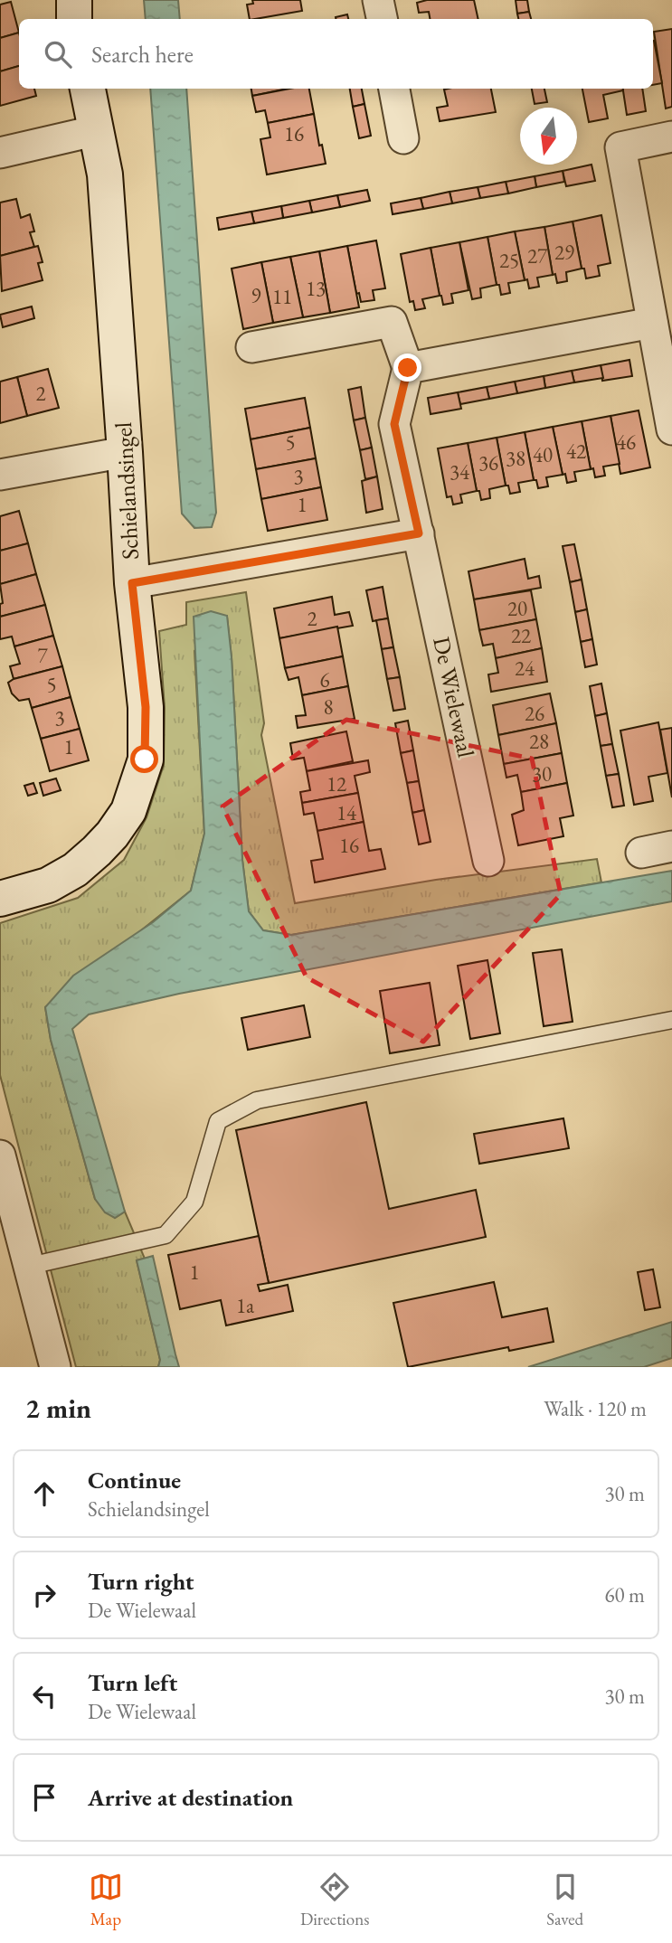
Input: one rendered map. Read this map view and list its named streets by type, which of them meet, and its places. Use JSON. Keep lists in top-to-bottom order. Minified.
{"streets":{"street":["Schielandsingel","De Wielewaal"]},"house_numbers":["16","29","27","25","13","9","11","2","5","46","42","40","38","36","34","3","1","20","2","22","7","24","6","5","8","26","3","28","1","30","12","14","16","1","1a"],"north":"bottom","page":{"search":"Search here","heading":["2 min","Walk · 120 m"],"list":[["Continue","Schielandsingel","30 m"],["Turn right","De Wielewaal","60 m"],["Turn left","De Wielewaal","30 m"],"Arrive at destination"],"nav":["Map","Directions","Saved"]}}
